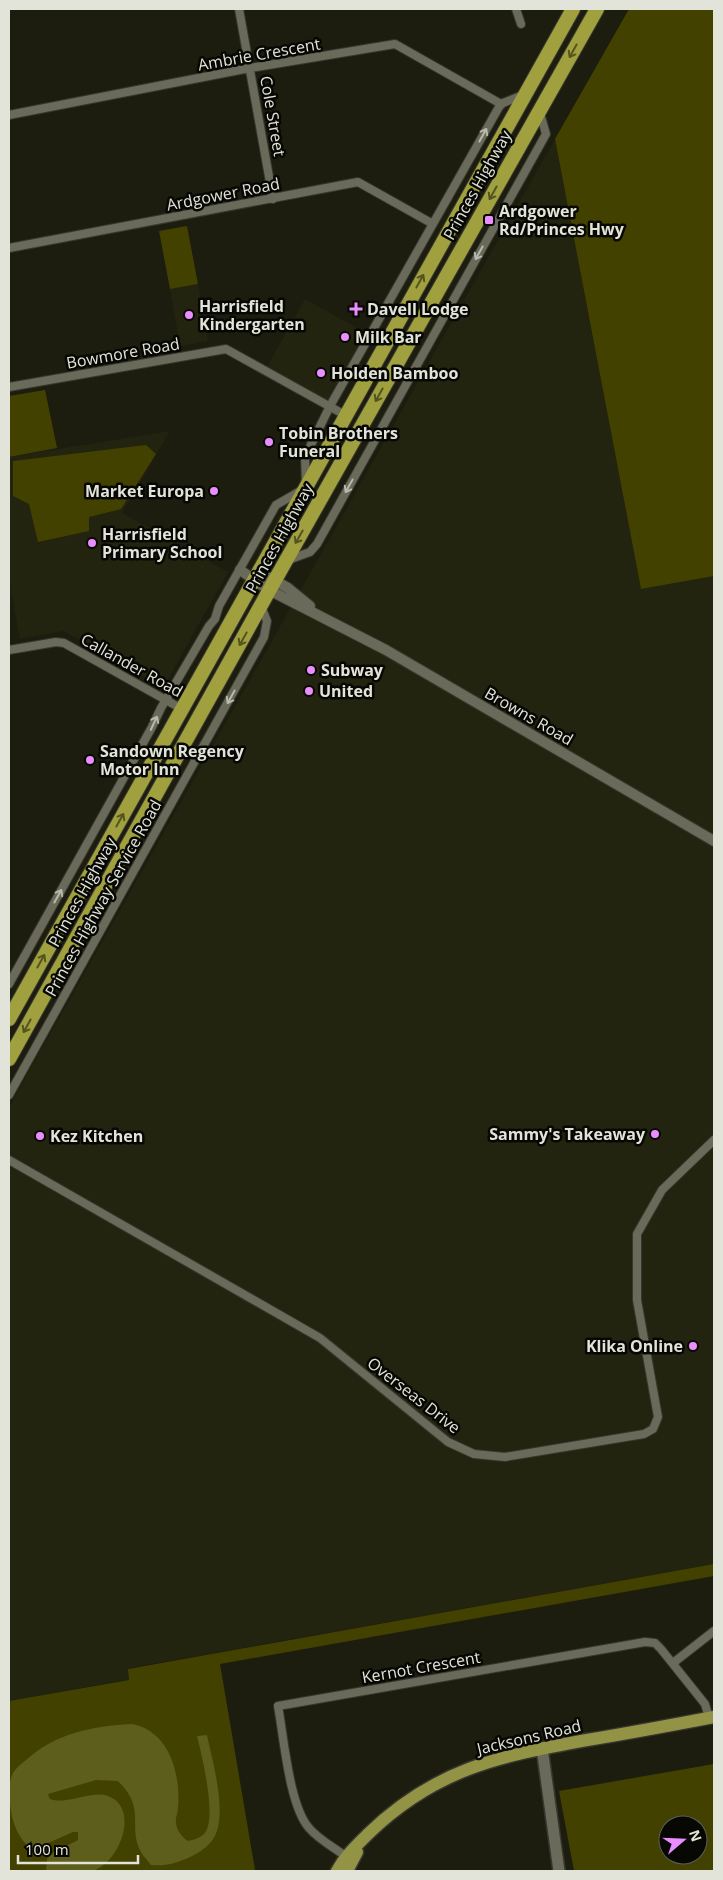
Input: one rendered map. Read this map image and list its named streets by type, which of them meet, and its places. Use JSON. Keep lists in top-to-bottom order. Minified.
{"streets":{"highway":["Princes Highway"],"main road":["Jacksons Road"],"street":["Ambrie Crescent","Cole Street","Ardgower Road","Bowmore Road","Callander Road","Browns Road","Princes Highway Service Road","Overseas Drive","Kernot Crescent"]},"crossings":[["Ambrie Crescent","Cole Street"],["Cole Street","Ardgower Road"],["Princes Highway","Bowmore Road"],["Princes Highway","Callander Road"],["Princes Highway","Browns Road"],["Princes Highway","Princes Highway Service Road"],["Kernot Crescent","Jacksons Road"]],"places":{"transit":["Ardgower Rd/Princes Hwy"],"health":["Davell Lodge"],"other":["Harrisfield Kindergarten","Milk Bar","Holden Bamboo","Tobin Brothers Funeral","Market Europa","Harrisfield Primary School","Subway","United","Sandown Regency Motor Inn","Sammy's Takeaway","Kez Kitchen","Klika Online"]},"scale_bar":"100 m","north":"right"}
